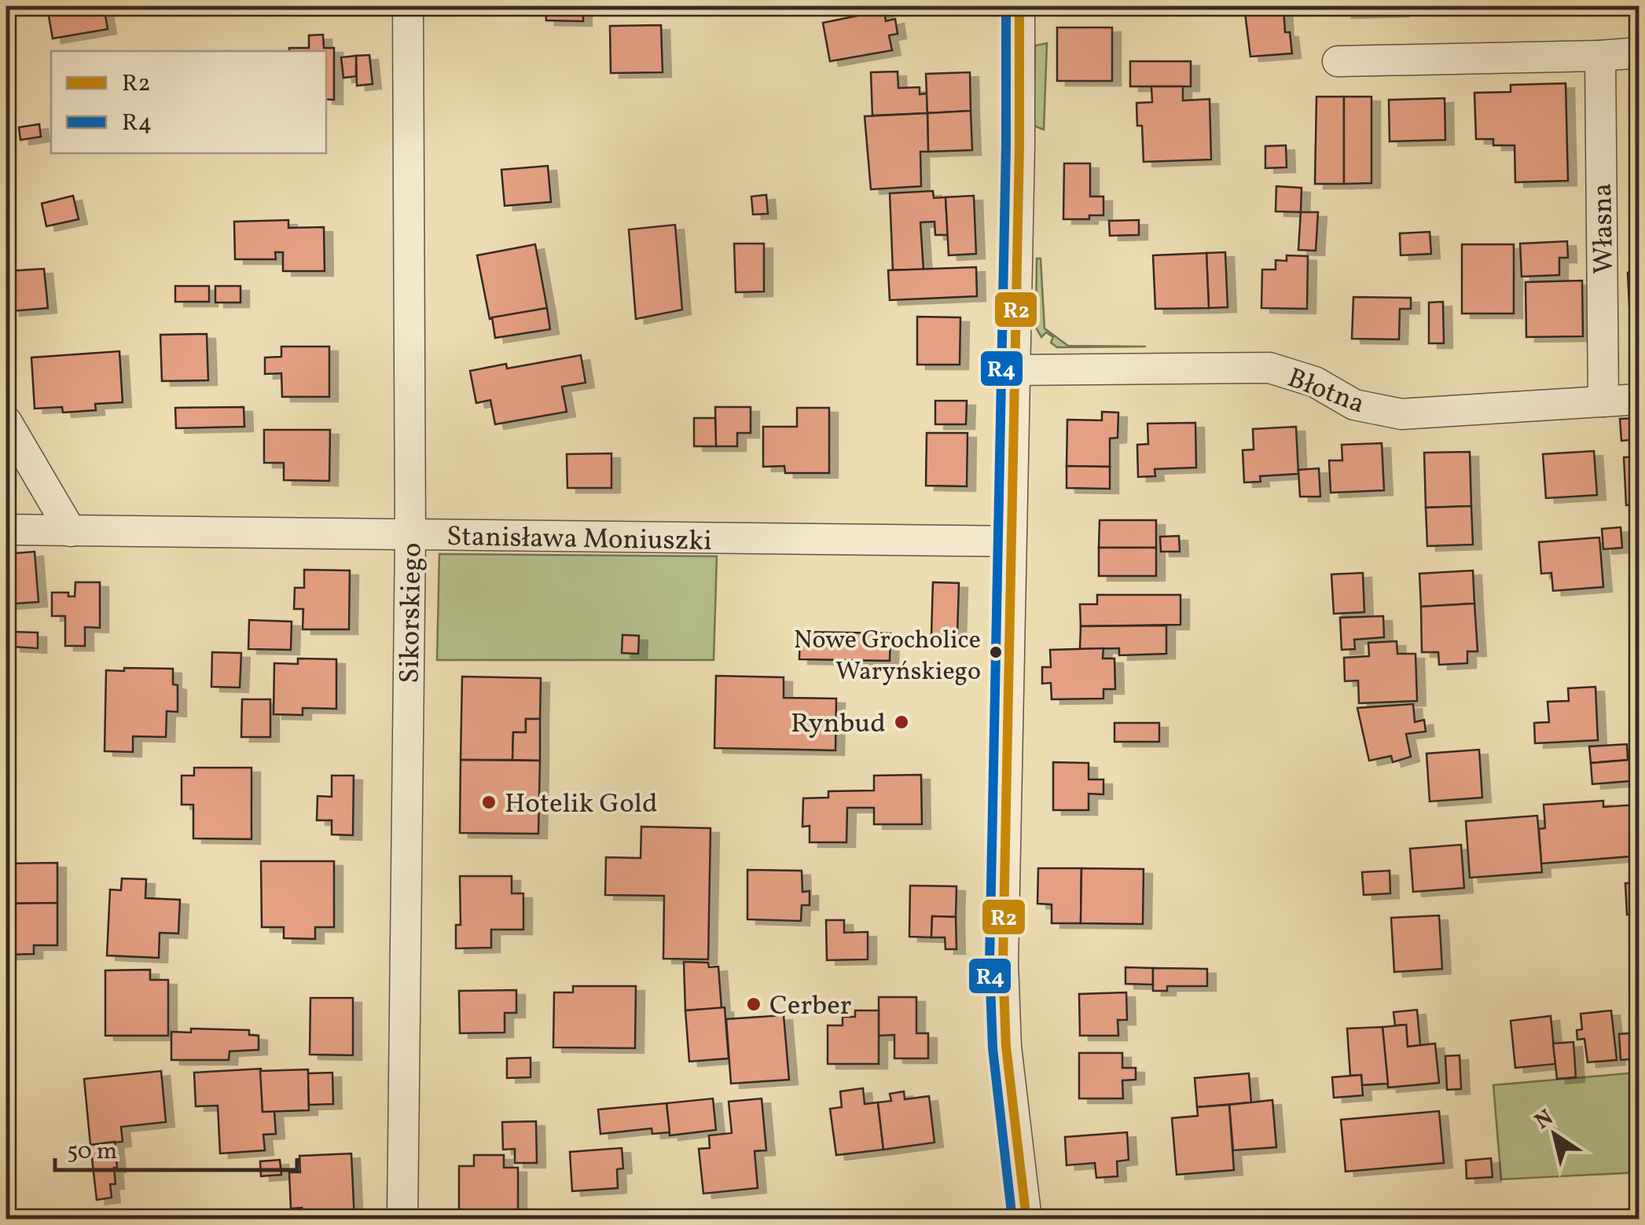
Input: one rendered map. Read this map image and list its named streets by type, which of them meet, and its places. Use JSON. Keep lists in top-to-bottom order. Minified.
{"streets":{"street":["Własna","Błotna","Stanisława Moniuszki","Sikorskiego"]},"crossings":[["Własna","Błotna"],["Stanisława Moniuszki","Sikorskiego"]],"places":["Nowe Grocholice Waryńskiego","Rynbud","Hotelik Gold","Cerber"],"lines":["transit line R2","transit line R4"],"legend":["R2","R4"],"scale_bar":"50 m","north":"top left"}
